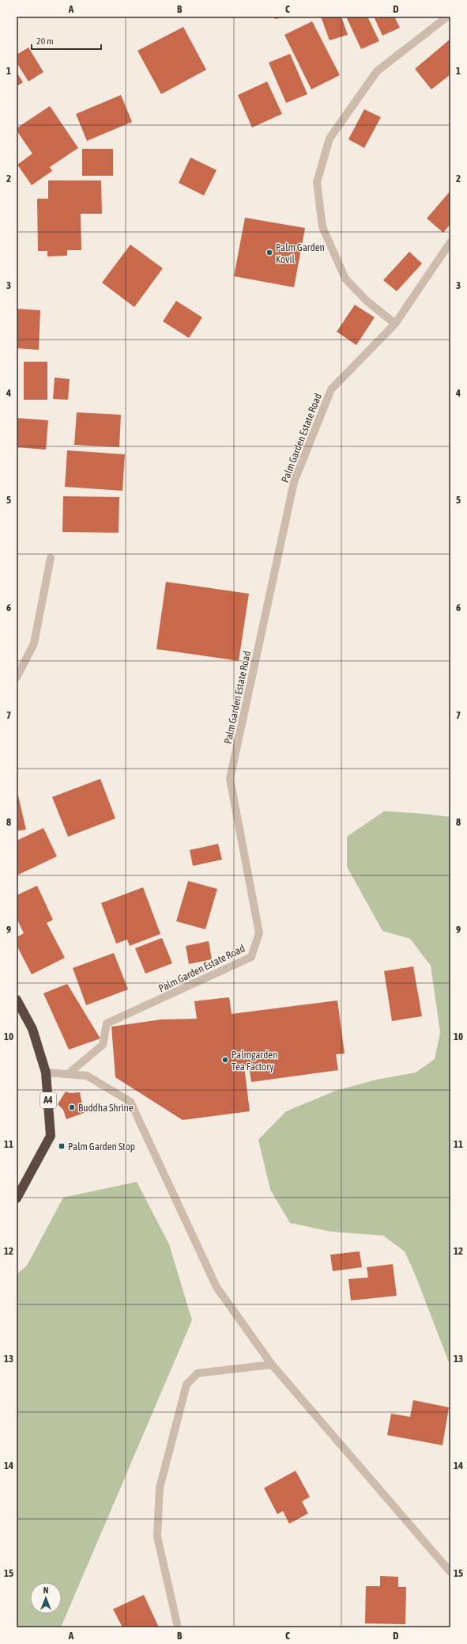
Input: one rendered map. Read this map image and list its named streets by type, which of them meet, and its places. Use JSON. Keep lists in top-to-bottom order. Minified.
{"streets":{"highway":["A4"],"street":["Palm Garden Estate Road"]},"places":{"other":["Palm Garden Kovil","Palmgarden Tea Factory","Buddha Shrine"],"transit":["Palm Garden Stop"]},"scale_bar":"20 m","north":"top","grid":{"columns":["A","B","C","D"],"rows":["1","2","3","4","5","6","7","8","9","10","11","12","13","14","15"]}}
